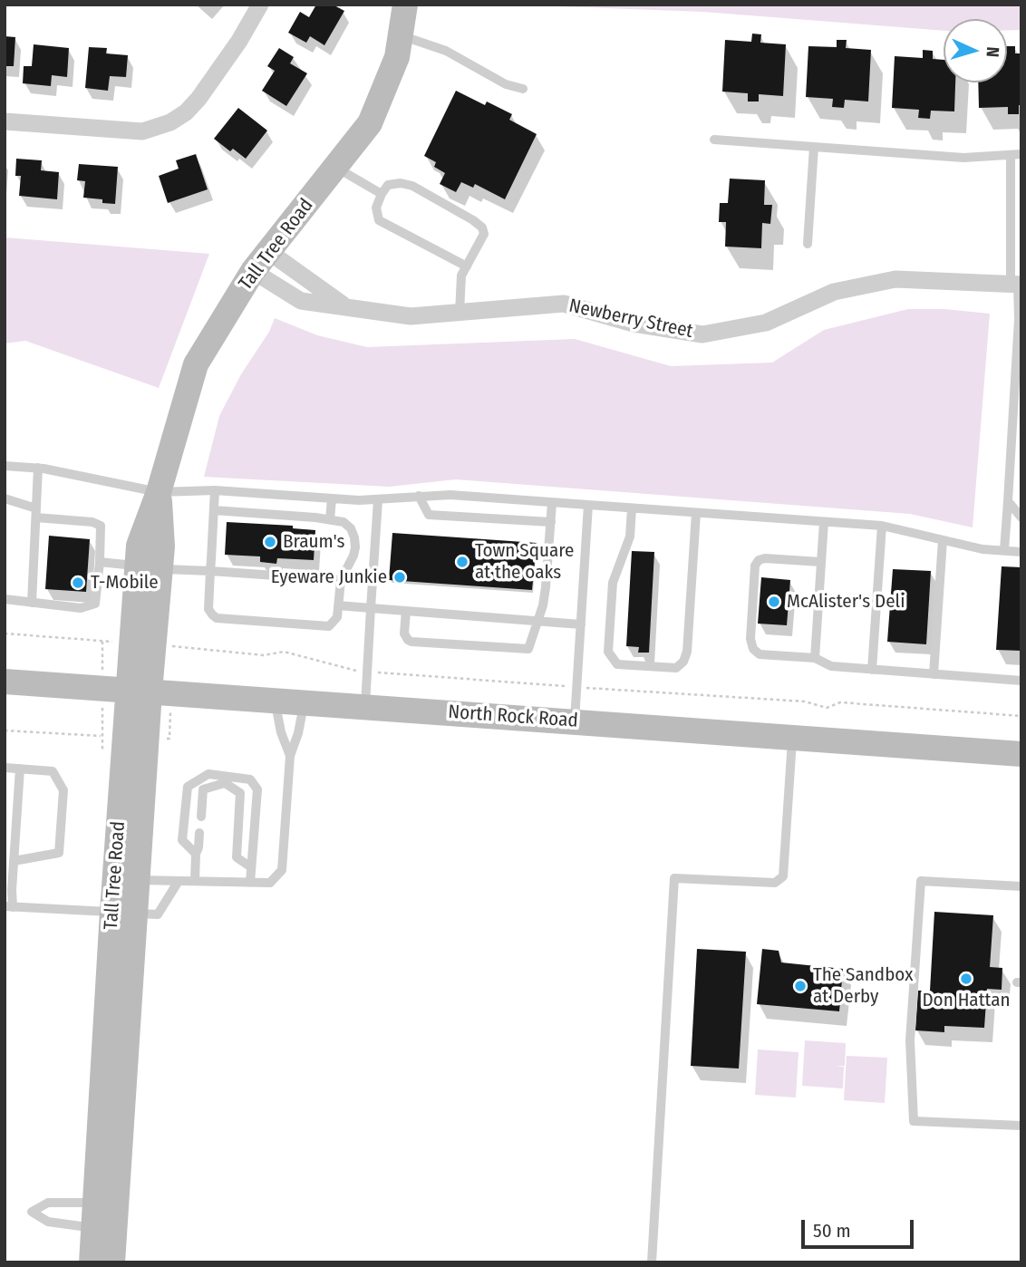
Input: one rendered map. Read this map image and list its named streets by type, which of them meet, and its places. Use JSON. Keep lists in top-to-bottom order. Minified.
{"streets":{"street":["Tall Tree Road","Newberry Street","North Rock Road"]},"crossings":[["Tall Tree Road","Newberry Street"],["Tall Tree Road","North Rock Road"]],"places":["Braum's","Town Square at the oaks","Eyeware Junkie","T-Mobile","McAlister's Deli","Don Hattan","The Sandbox at Derby"],"scale_bar":"50 m","north":"right"}
